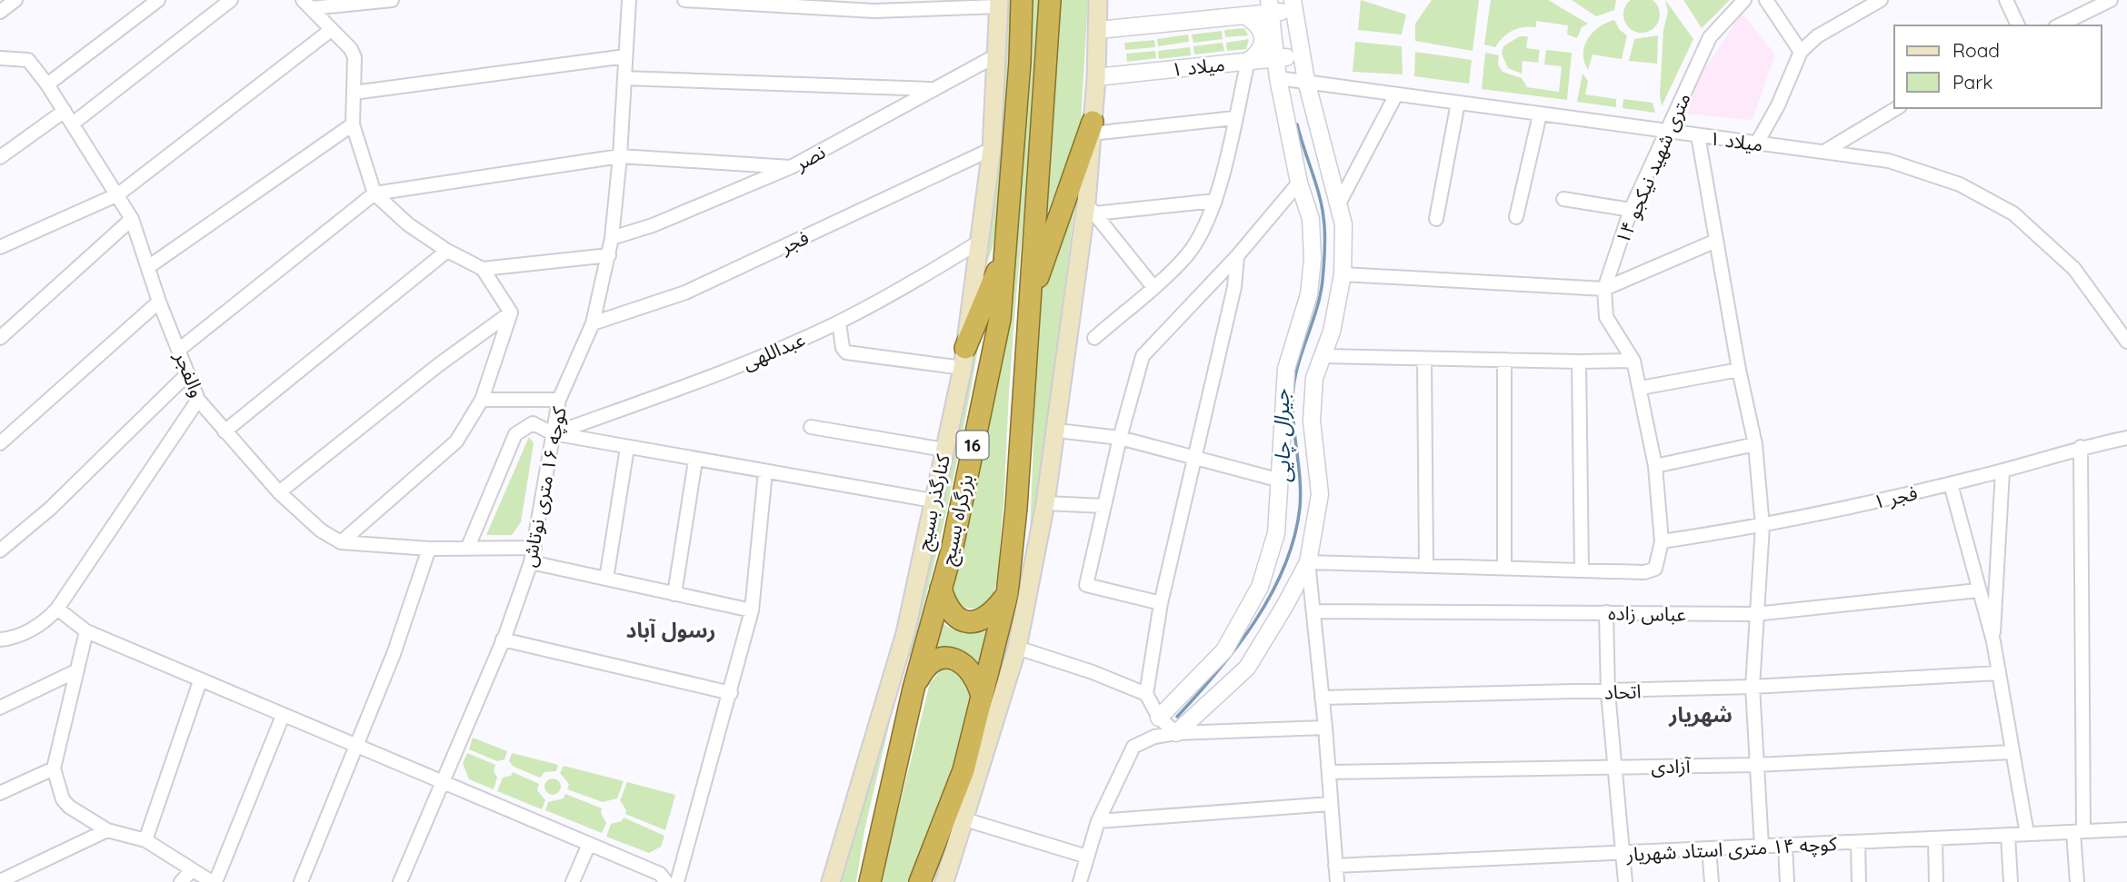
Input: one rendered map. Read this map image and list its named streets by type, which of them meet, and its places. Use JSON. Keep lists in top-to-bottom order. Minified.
{"streets":{"highway":["16","بزرگراه بسیج"],"main road":["کنارگذر بسیج"],"street":["میلاد ۱","نصر","۱۴ متری شهید نیکجو","فجر","عبداللهی","والفجر","کوچه ۱۶ متری نوتاش","فجر ۱","عباس زاده","اتحاد","آزادی","کوچه ۱۴ متری استاد شهریار"]},"crossings":[["میلاد ۱","۱۴ متری شهید نیکجو"],["نصر","کوچه ۱۶ متری نوتاش"],["نصر","کنارگذر بسیج"],["۱۴ متری شهید نیکجو","فجر ۱"],["فجر","کوچه ۱۶ متری نوتاش"],["فجر","کنارگذر بسیج"],["عبداللهی","کوچه ۱۶ متری نوتاش"],["عبداللهی","کنارگذر بسیج"]],"districts":["رسول آباد","شهریار"],"water":["جیرال چایی"],"legend":["Road","Park"]}
